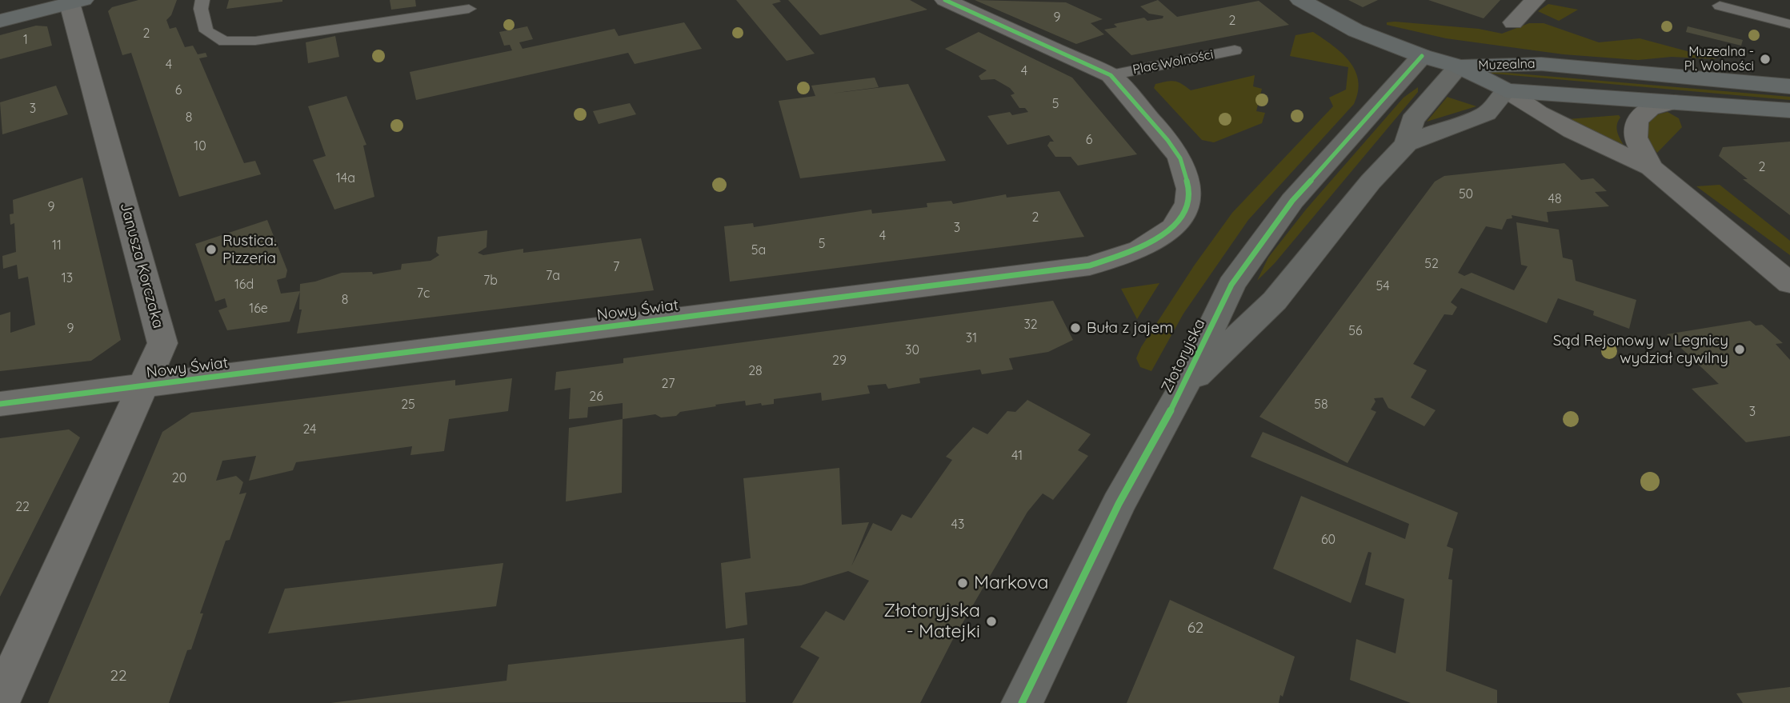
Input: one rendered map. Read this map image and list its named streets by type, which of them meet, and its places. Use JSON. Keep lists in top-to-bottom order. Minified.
{"streets":{"main road":["Muzealna"],"street":["Janusza Korczaka","Nowy Świat","Złotoryjska"],"lane":["Plac Wolności"]},"crossings":[["Plac Wolności","Nowy Świat"],["Muzealna","Złotoryjska"],["Janusza Korczaka","Nowy Świat"]],"places":["Muzealna - Pl. Wolności","Rustica. Pizzeria","Buła z jajem","Sąd Rejonowy w Legnicy wydział cywilny","Markova","Złotoryjska - Matejki"],"house_numbers":["9","2","2","1","4","4","6","5","3","8","6","10","2","14a","50","48","9","2","3","4","5","11","5a","52","7","7a","13","7b","16d","54","7c","8","16e","32","9","56","31","30","29","28","27","26","25","58","3","24","41","20","22","43","60","62","22"]}
